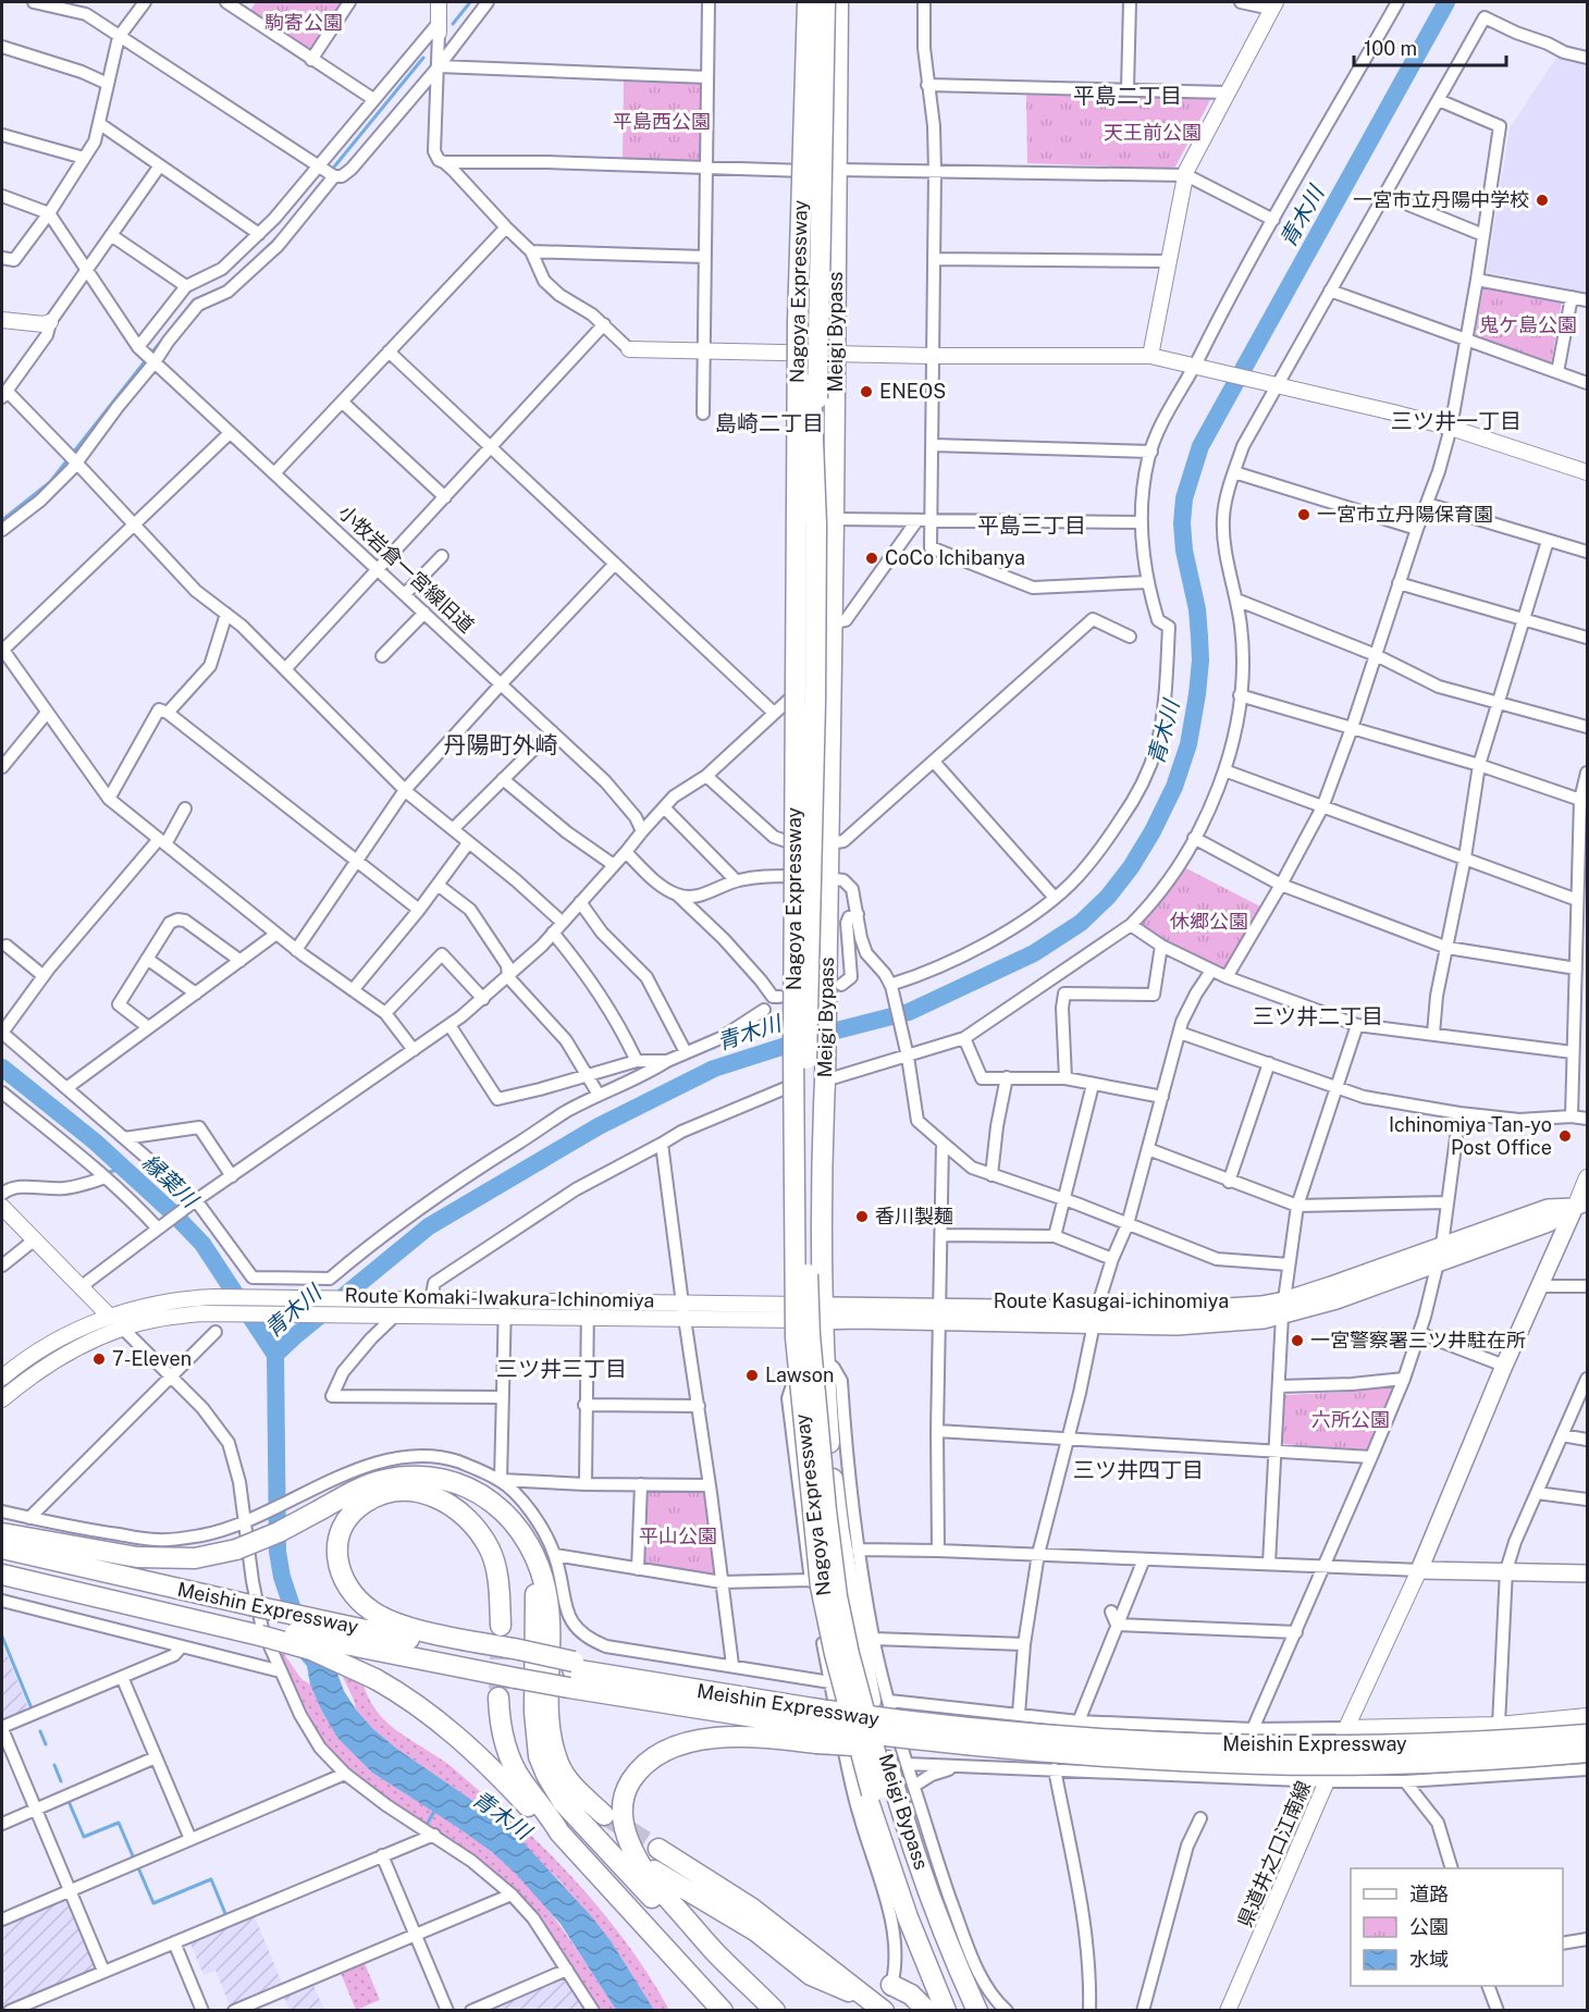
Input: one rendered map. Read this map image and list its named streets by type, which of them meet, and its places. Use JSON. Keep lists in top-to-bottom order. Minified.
{"streets":{"highway":["Nagoya Expressway","Meigi Bypass","Meishin Expressway"],"main road":["Route Komaki-Iwakura-Ichinomiya","Route Kasugai-ichinomiya","県道井之口江南線"],"street":["小牧岩倉一宮線旧道"]},"crossings":[["Nagoya Expressway","Meigi Bypass"],["Meigi Bypass","Route Komaki-Iwakura-Ichinomiya"],["Meigi Bypass","Route Kasugai-ichinomiya"],["Route Komaki-Iwakura-Ichinomiya","Route Kasugai-ichinomiya"]],"districts":["平島二丁目","三ツ井一丁目","島崎二丁目","平島三丁目","丹陽町外崎","三ツ井二丁目","三ツ井三丁目","三ツ井四丁目"],"water":["青木川","縁葉川"],"parks":["駒寄公園","平島西公園","天王前公園","鬼ケ島公園","休郷公園","六所公園","平山公園"],"places":["一宮市立丹陽中学校","ENEOS","一宮市立丹陽保育園","CoCo Ichibanya","Ichinomiya Tan-yo Post Office","香川製麺","一宮警察署三ツ井駐在所","7-Eleven","Lawson"],"legend":["道路","公園","水域"],"scale_bar":"100 m"}
